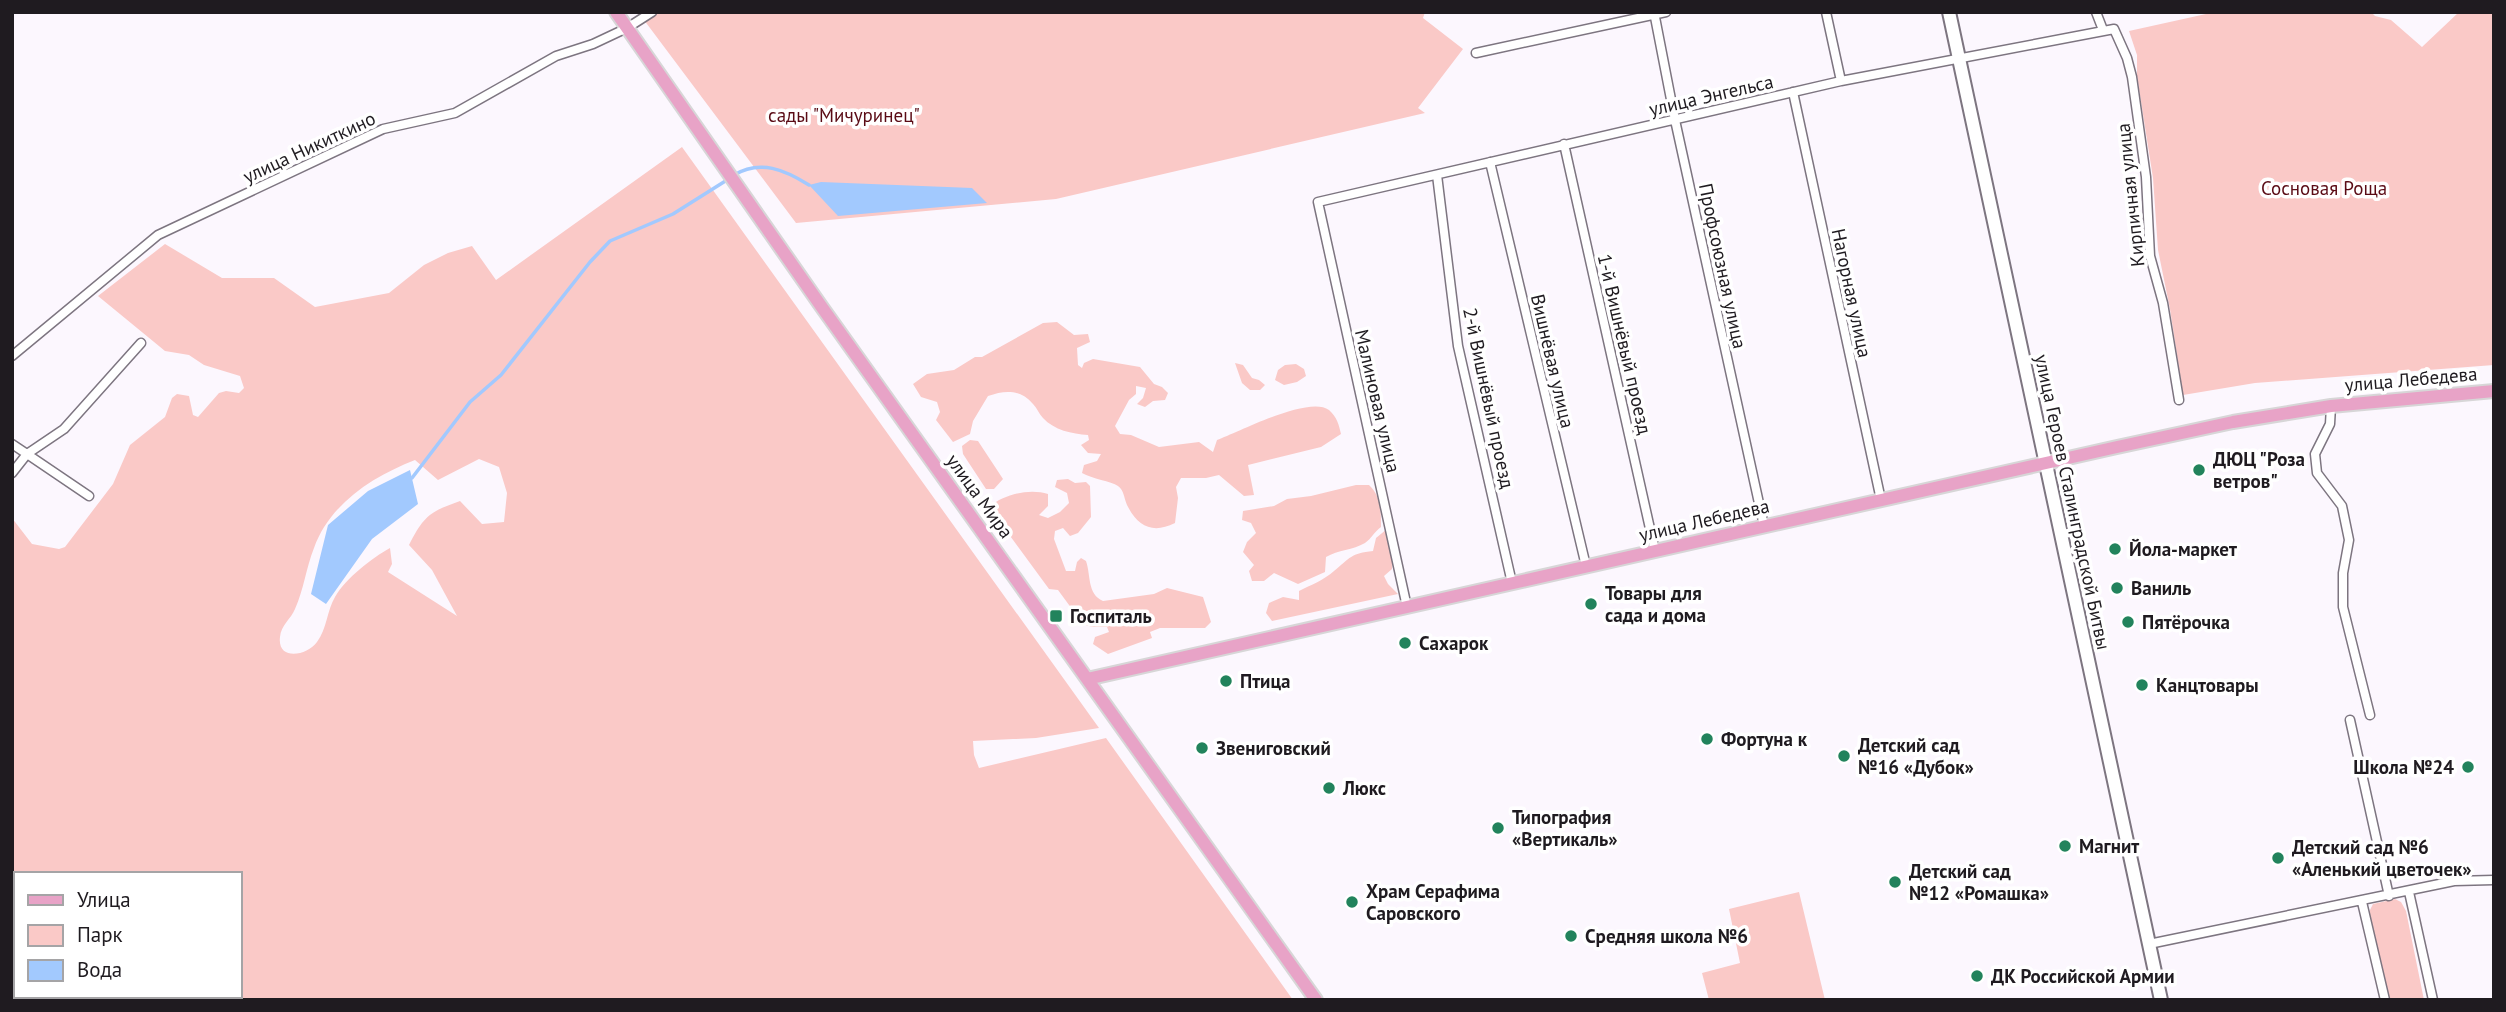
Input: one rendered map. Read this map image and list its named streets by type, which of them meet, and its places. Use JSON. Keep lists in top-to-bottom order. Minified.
{"streets":{"main road":["улица Лебедева","улица Мира"],"street":["улица Энгельса","улица Никиткино","Кирпичная улица","Профсоюзная улица","Нагорная улица","1-й Вишнёвый проезд","Вишнёвая улица","2-й Вишнёвый проезд","Малиновая улица","улица Героев Сталинградской Битвы"]},"crossings":[["улица Энгельса","Кирпичная улица"],["улица Энгельса","Профсоюзная улица"],["улица Энгельса","Нагорная улица"],["улица Энгельса","1-й Вишнёвый проезд"],["улица Энгельса","Вишнёвая улица"],["улица Энгельса","2-й Вишнёвый проезд"],["улица Энгельса","Малиновая улица"],["улица Энгельса","улица Героев Сталинградской Битвы"],["улица Никиткино","улица Мира"],["Профсоюзная улица","улица Лебедева"],["Нагорная улица","улица Лебедева"],["1-й Вишнёвый проезд","улица Лебедева"],["Вишнёвая улица","улица Лебедева"],["улица Лебедева","2-й Вишнёвый проезд"],["улица Лебедева","Малиновая улица"],["улица Лебедева","улица Мира"],["улица Лебедева","улица Героев Сталинградской Битвы"]],"parks":["сады \"Мичуринец\"","Сосновая Роща"],"places":{"other":["ДЮЦ \"Роза ветров\"","Йола-маркет","Ваниль","Товары для сада и дома","Пятёрочка","Сахарок","Птица","Канцтовары","Фортуна к","Звениговский","Детский сад №16 «Дубок»","Школа №24","Люкс","Типография «Вертикаль»","Магнит","Детский сад №6 «Аленький цветочек»","Детский сад №12 «Ромашка»","Храм Серафима Саровского","Средняя школа №6","ДК Российской Армии"],"transit":["Госпиталь"]},"legend":["Улица","Парк","Вода"]}
